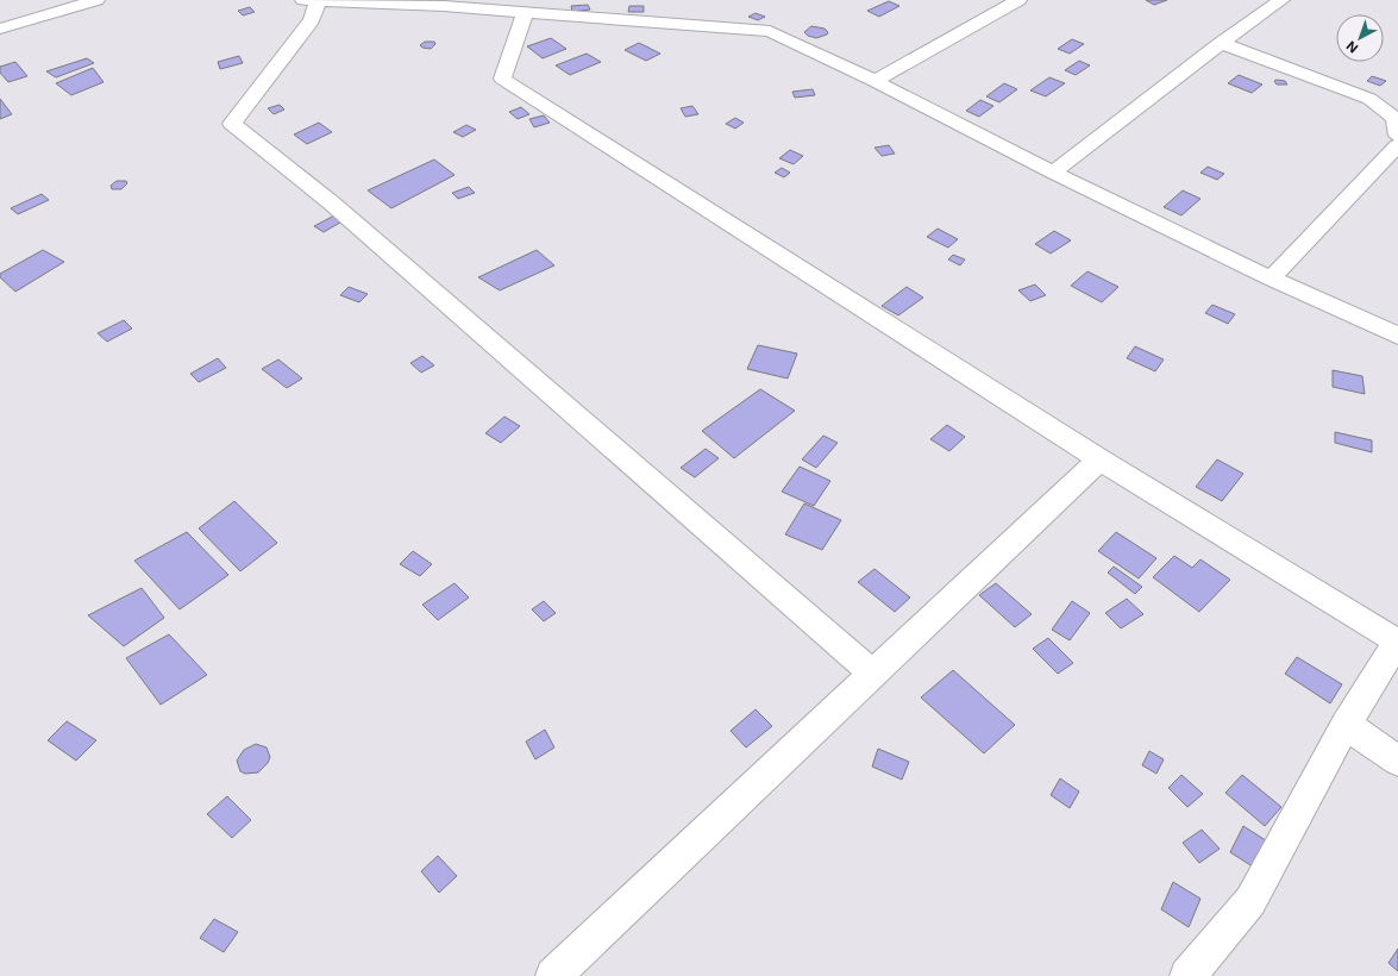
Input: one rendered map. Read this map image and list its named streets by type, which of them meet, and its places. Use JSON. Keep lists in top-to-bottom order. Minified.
{"north":"bottom left"}
